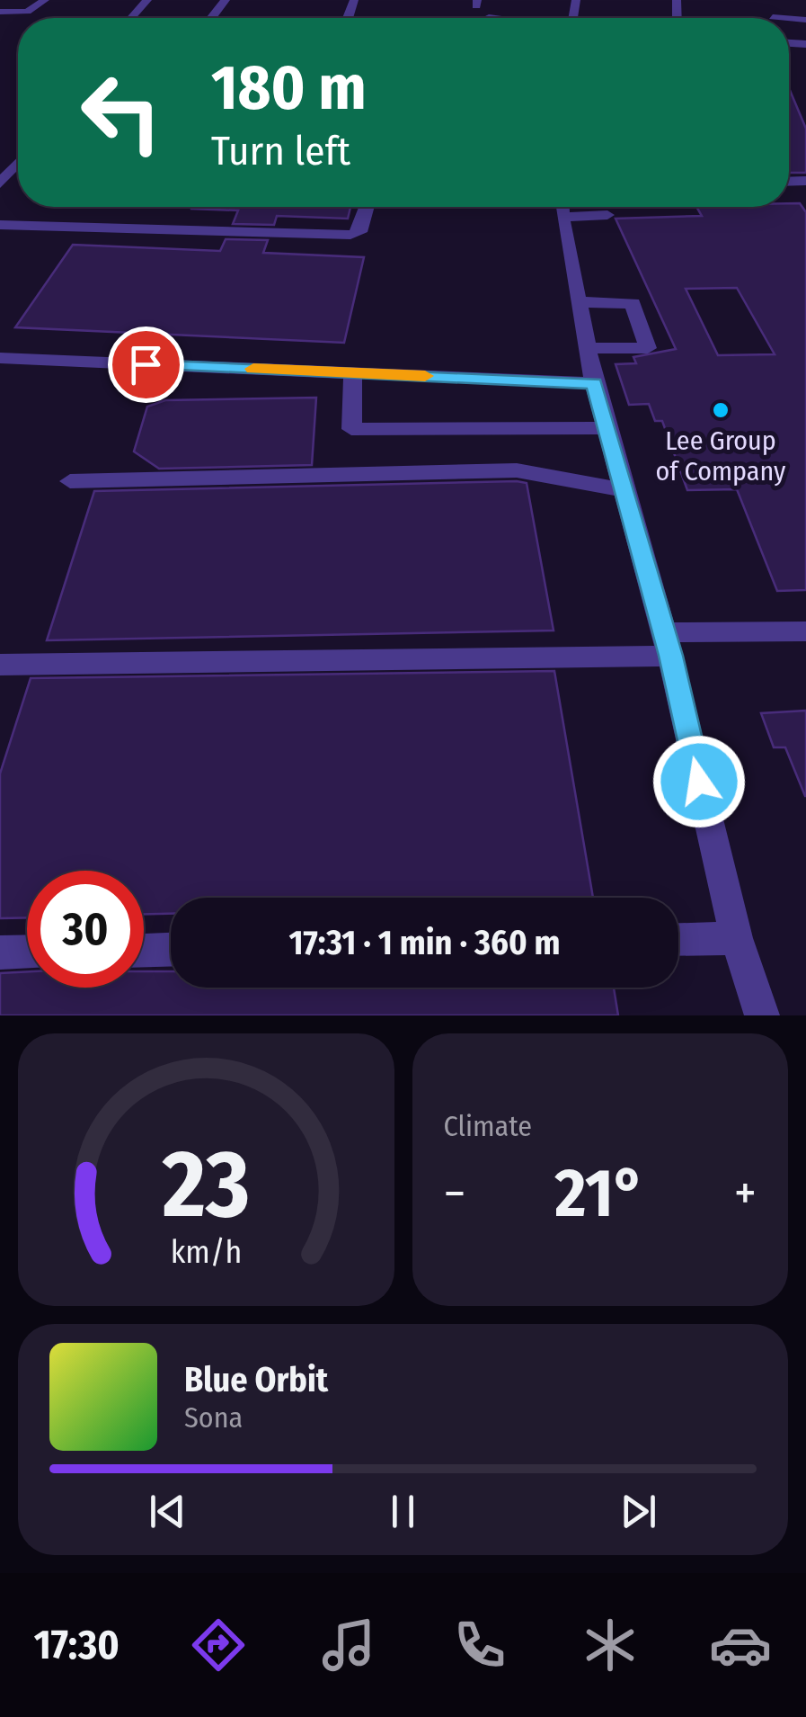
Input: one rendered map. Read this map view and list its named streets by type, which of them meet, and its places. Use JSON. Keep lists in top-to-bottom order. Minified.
{"places":["Lee Group of Company"],"page":{"turn":["180 m","Turn left"],"limit":"30","trip":"17:31 · 1 min · 360 m","tile":"Climate","heat":["−","21°","+"],"song":["Blue Orbit","Sona"],"tabs":"17:30","gauge":["23","km/h"]}}
